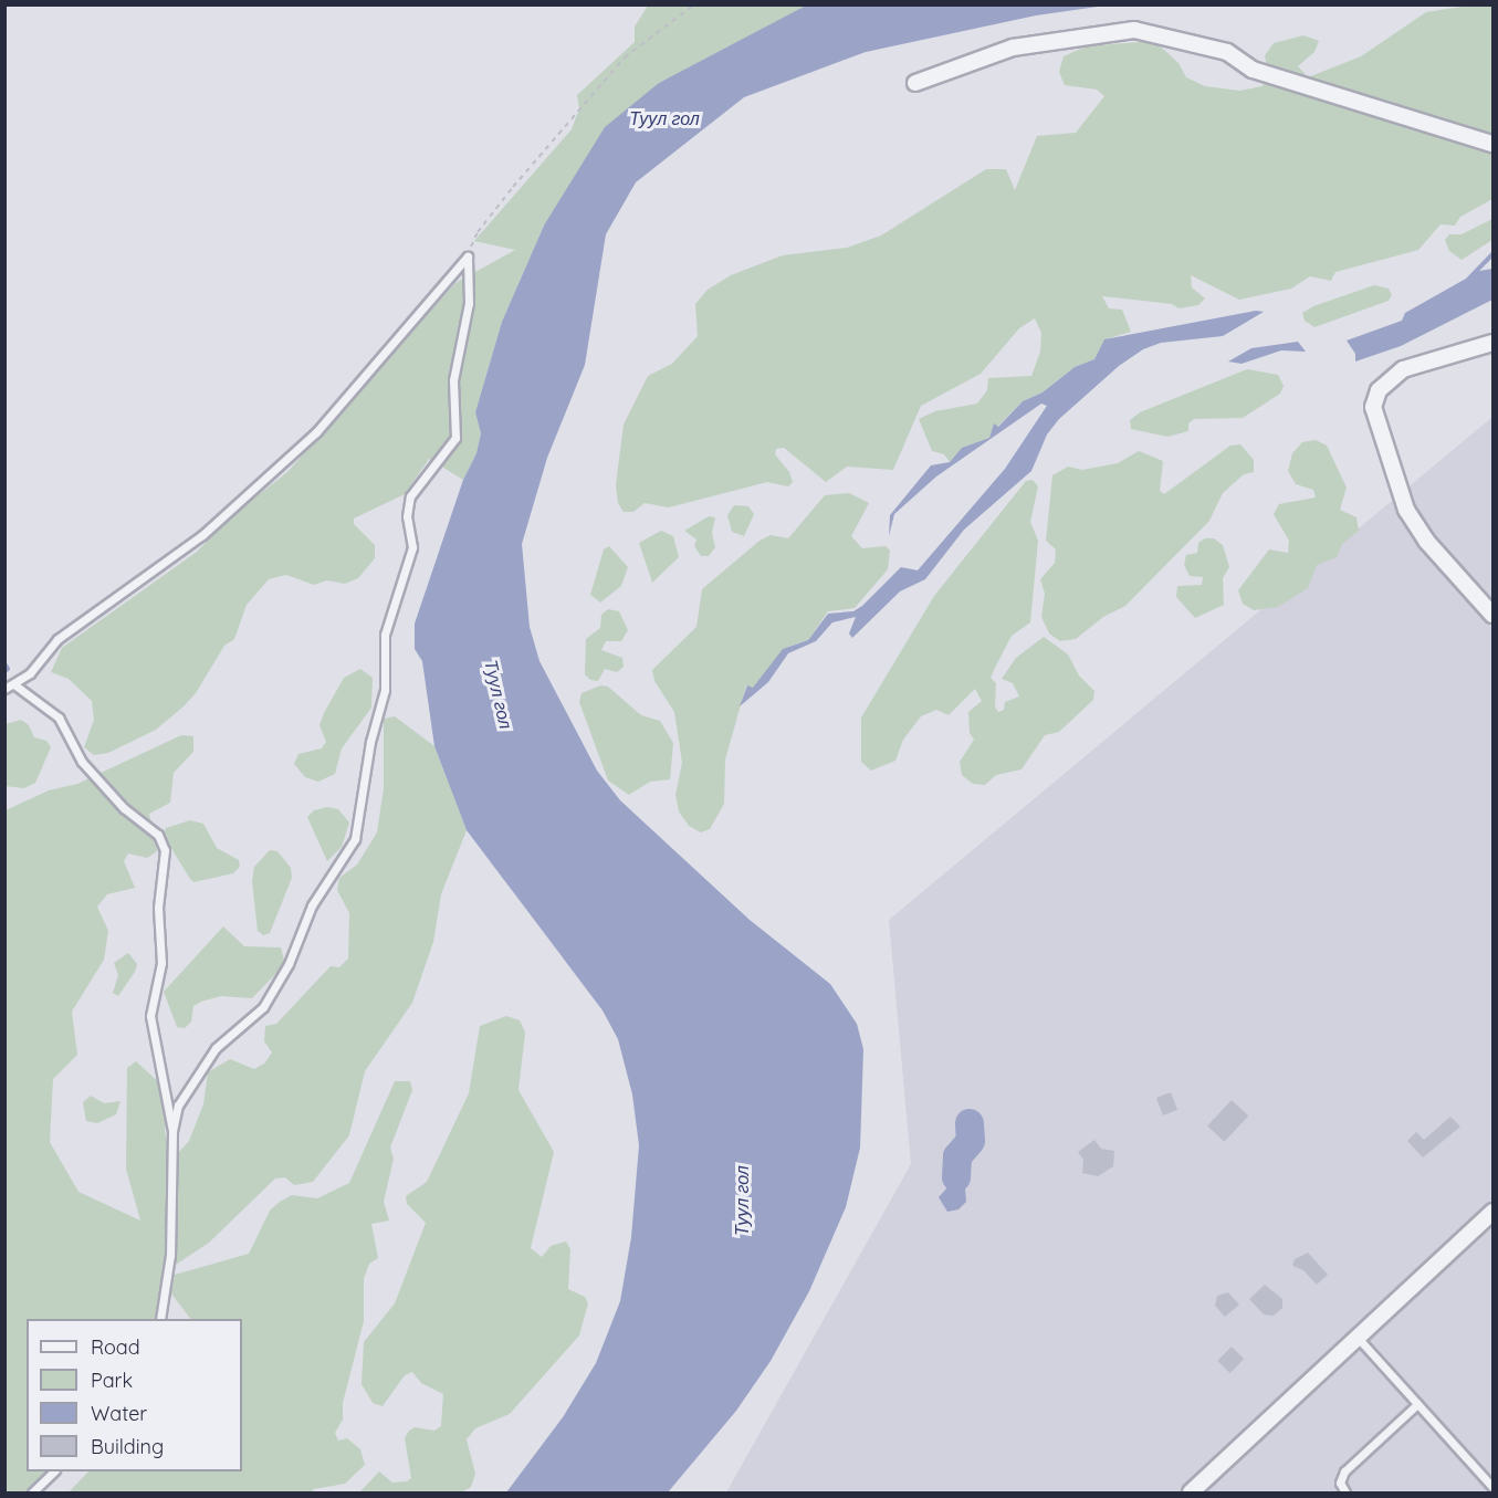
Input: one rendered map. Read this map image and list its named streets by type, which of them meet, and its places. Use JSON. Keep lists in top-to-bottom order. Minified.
{"water":["Туул гол"],"legend":["Road","Park","Water","Building"]}
